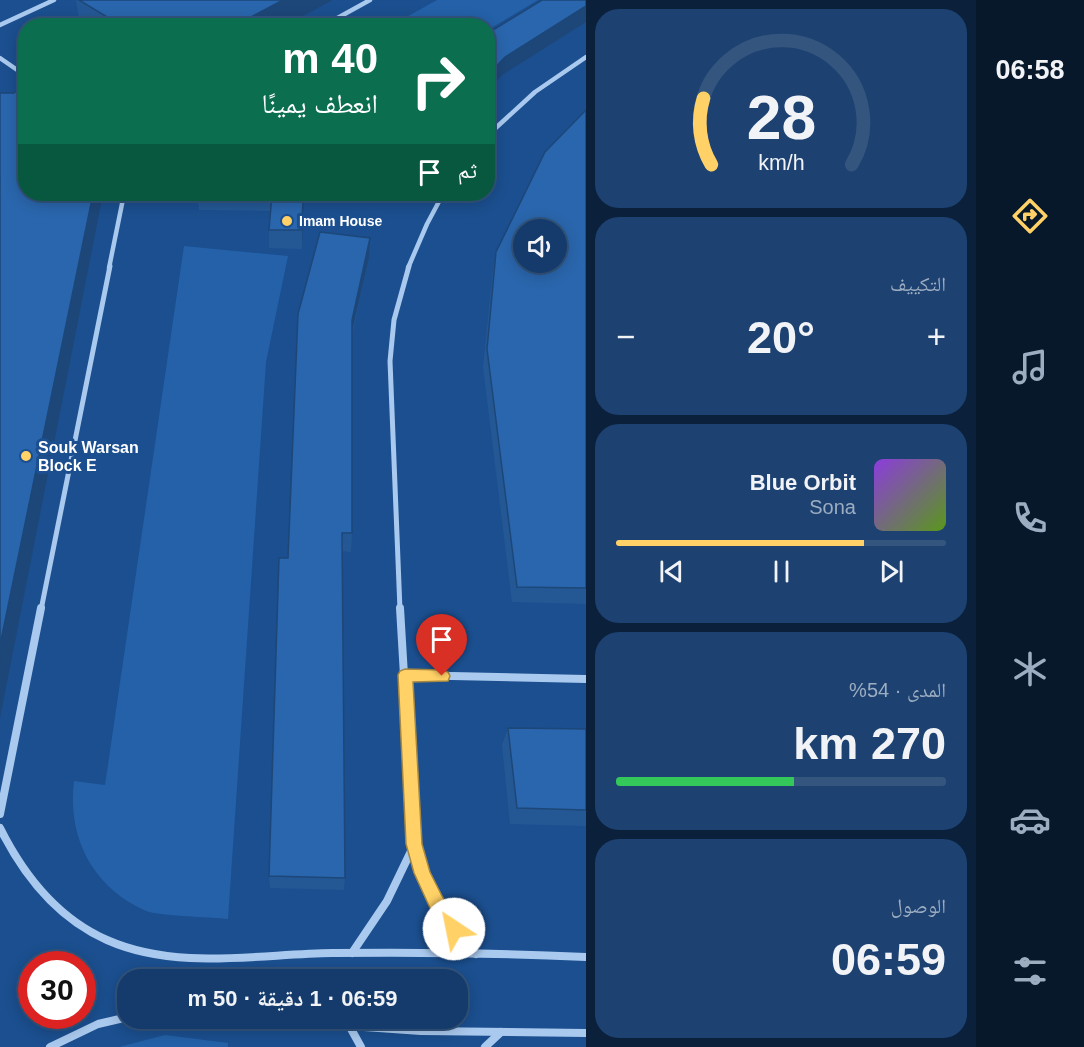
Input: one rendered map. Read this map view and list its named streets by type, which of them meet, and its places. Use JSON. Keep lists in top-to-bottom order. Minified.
{"places":["Imam House","Souk Warsan Block E"],"page":{"tabs":"06:58","turn":["40 m","انعطف يمينًا"],"then":"ثم","tile":["التكييف",["المدى · 54%","270 km"],["الوصول","06:59"]],"heat":["−","20°","+"],"song":["Blue Orbit","Sona"],"limit":"30","trip":"06:59 · 1 دقيقة · 50 m","gauge":["28","km/h"]}}
